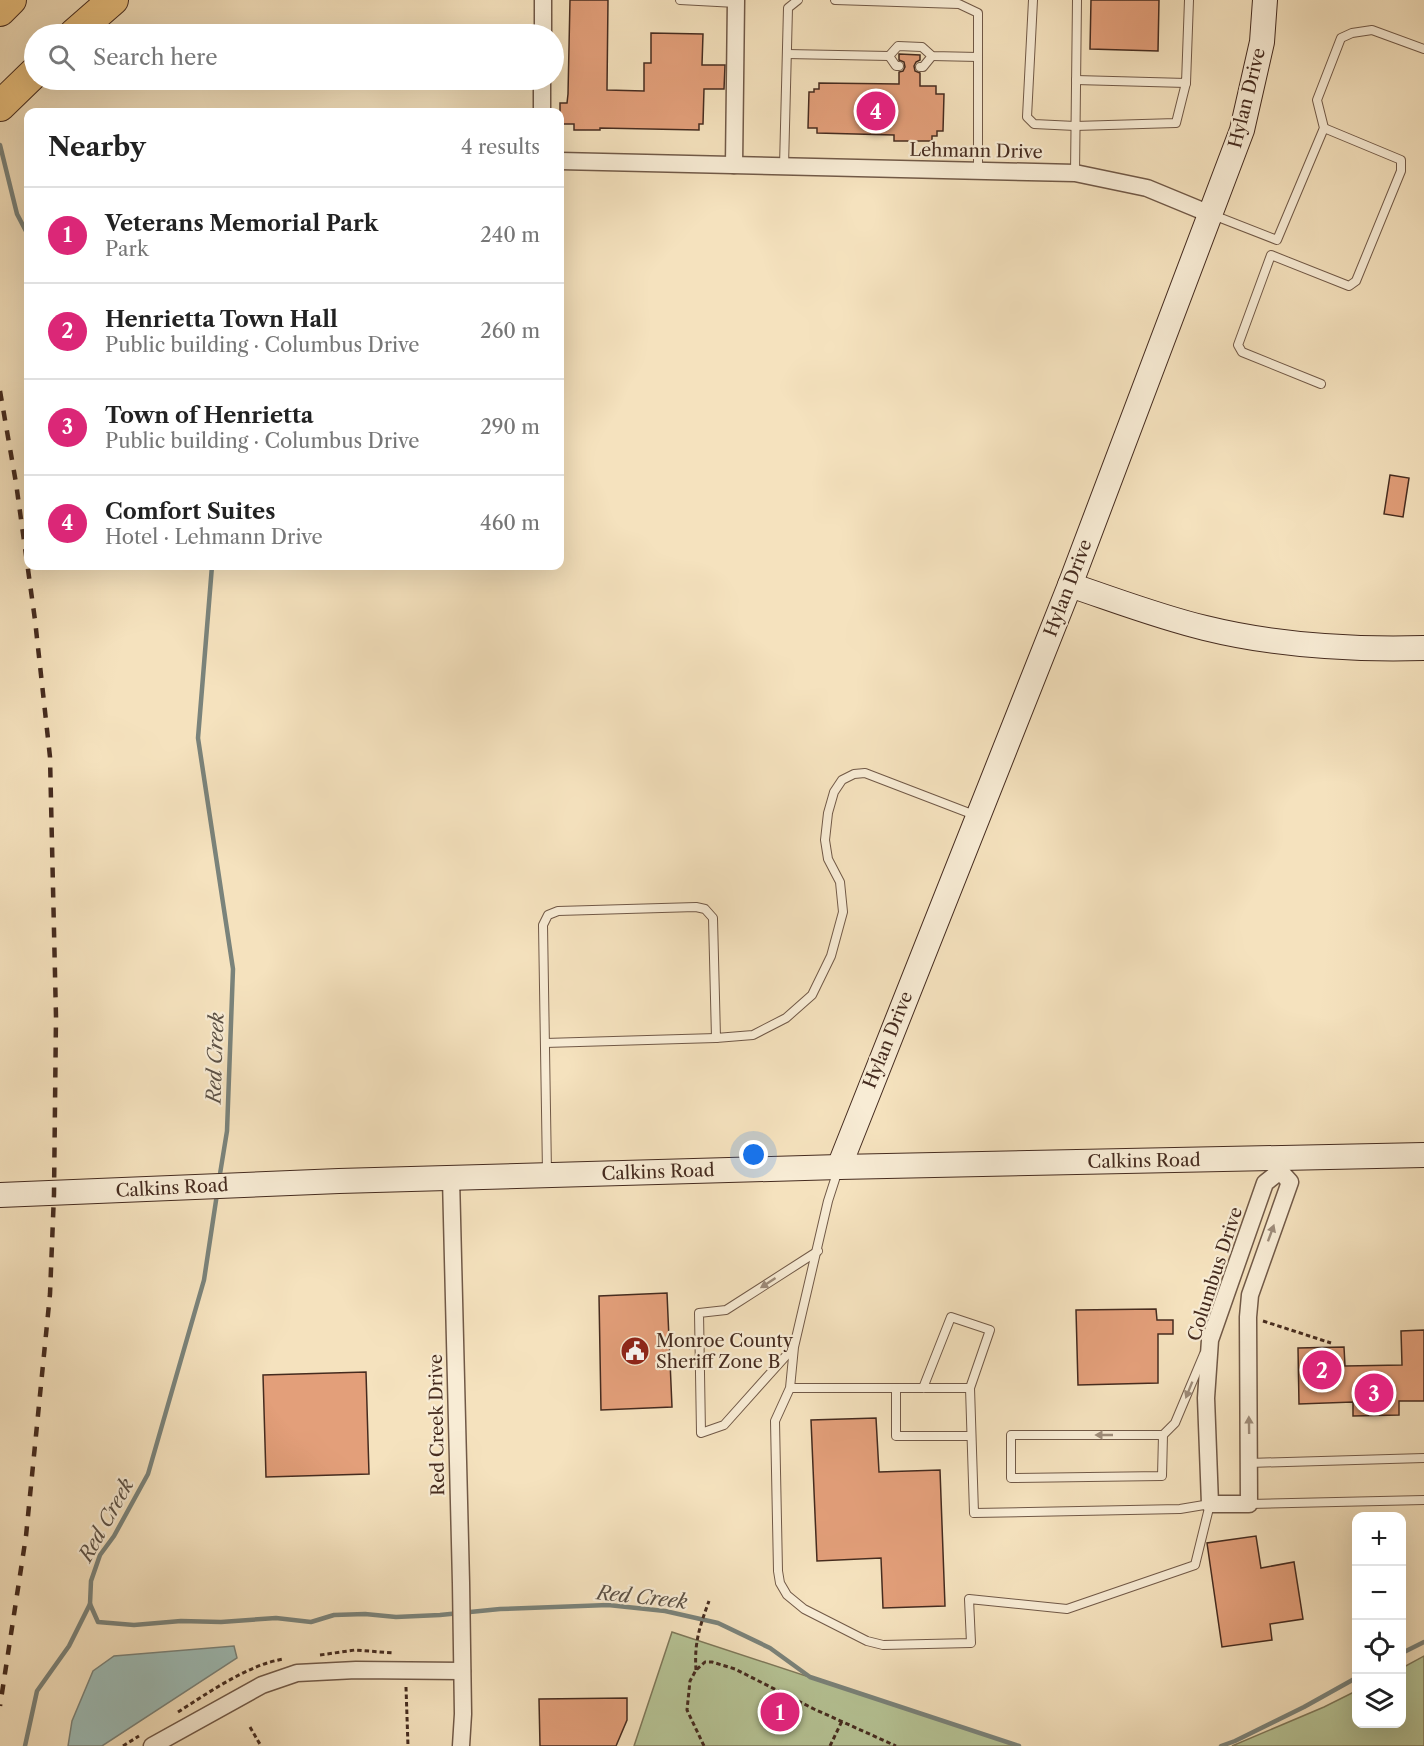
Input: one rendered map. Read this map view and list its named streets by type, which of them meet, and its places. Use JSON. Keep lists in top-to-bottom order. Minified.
{"streets":{"main road":["Hylan Drive","Calkins Road"],"street":["Lehmann Drive","Columbus Drive","Red Creek Drive"]},"crossings":[["Hylan Drive","Lehmann Drive"],["Hylan Drive","Calkins Road"],["Calkins Road","Columbus Drive"],["Calkins Road","Red Creek Drive"]],"water":["Red Creek"],"places":{"public building":["Monroe County Sheriff Zone B"]},"page":{"search":"Search here","pins":["4","2","3","1"],"heading":["Nearby","4 results"],"list":[{"mark":"1","name":"Veterans Memorial Park","note":"Park","value":"240 m"},{"mark":"2","name":"Henrietta Town Hall","note":"Public building · Columbus Drive","value":"260 m"},{"mark":"3","name":"Town of Henrietta","note":"Public building · Columbus Drive","value":"290 m"},{"mark":"4","name":"Comfort Suites","note":"Hotel · Lehmann Drive","value":"460 m"}],"map_buttons":["+","−"]}}
